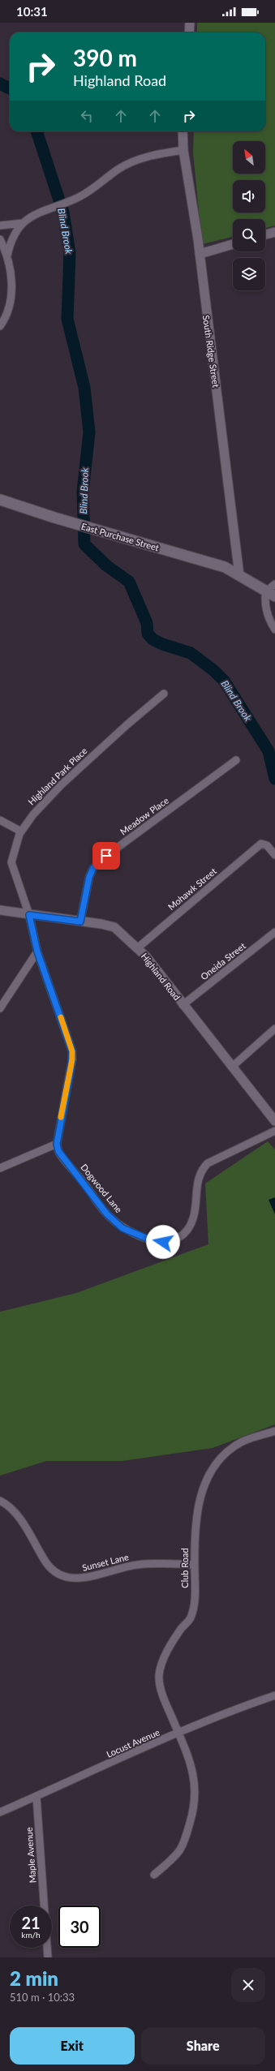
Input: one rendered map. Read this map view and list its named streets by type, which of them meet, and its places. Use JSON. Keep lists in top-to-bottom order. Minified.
{"streets":{"main road":["East Purchase Street"],"street":["South Ridge Street","Highland Park Place","Meadow Place","Mohawk Street","Oneida Street","Highland Road","Dogwood Lane","Sunset Lane","Club Road","Locust Avenue","Maple Avenue"]},"crossings":[["South Ridge Street","East Purchase Street"],["Highland Park Place","Highland Road"],["Meadow Place","Highland Road"],["Mohawk Street","Highland Road"],["Oneida Street","Highland Road"],["Sunset Lane","Club Road"],["Club Road","Locust Avenue"],["Locust Avenue","Maple Avenue"]],"water":["Blind Brook"],"north":"top left","page":{"status":"10:31","turn":["390 m","Highland Road"],"speed":"21 km/h","limit":"30","heading":["2 min","510 m · 10:33"],"buttons":["Exit","Share"]}}
